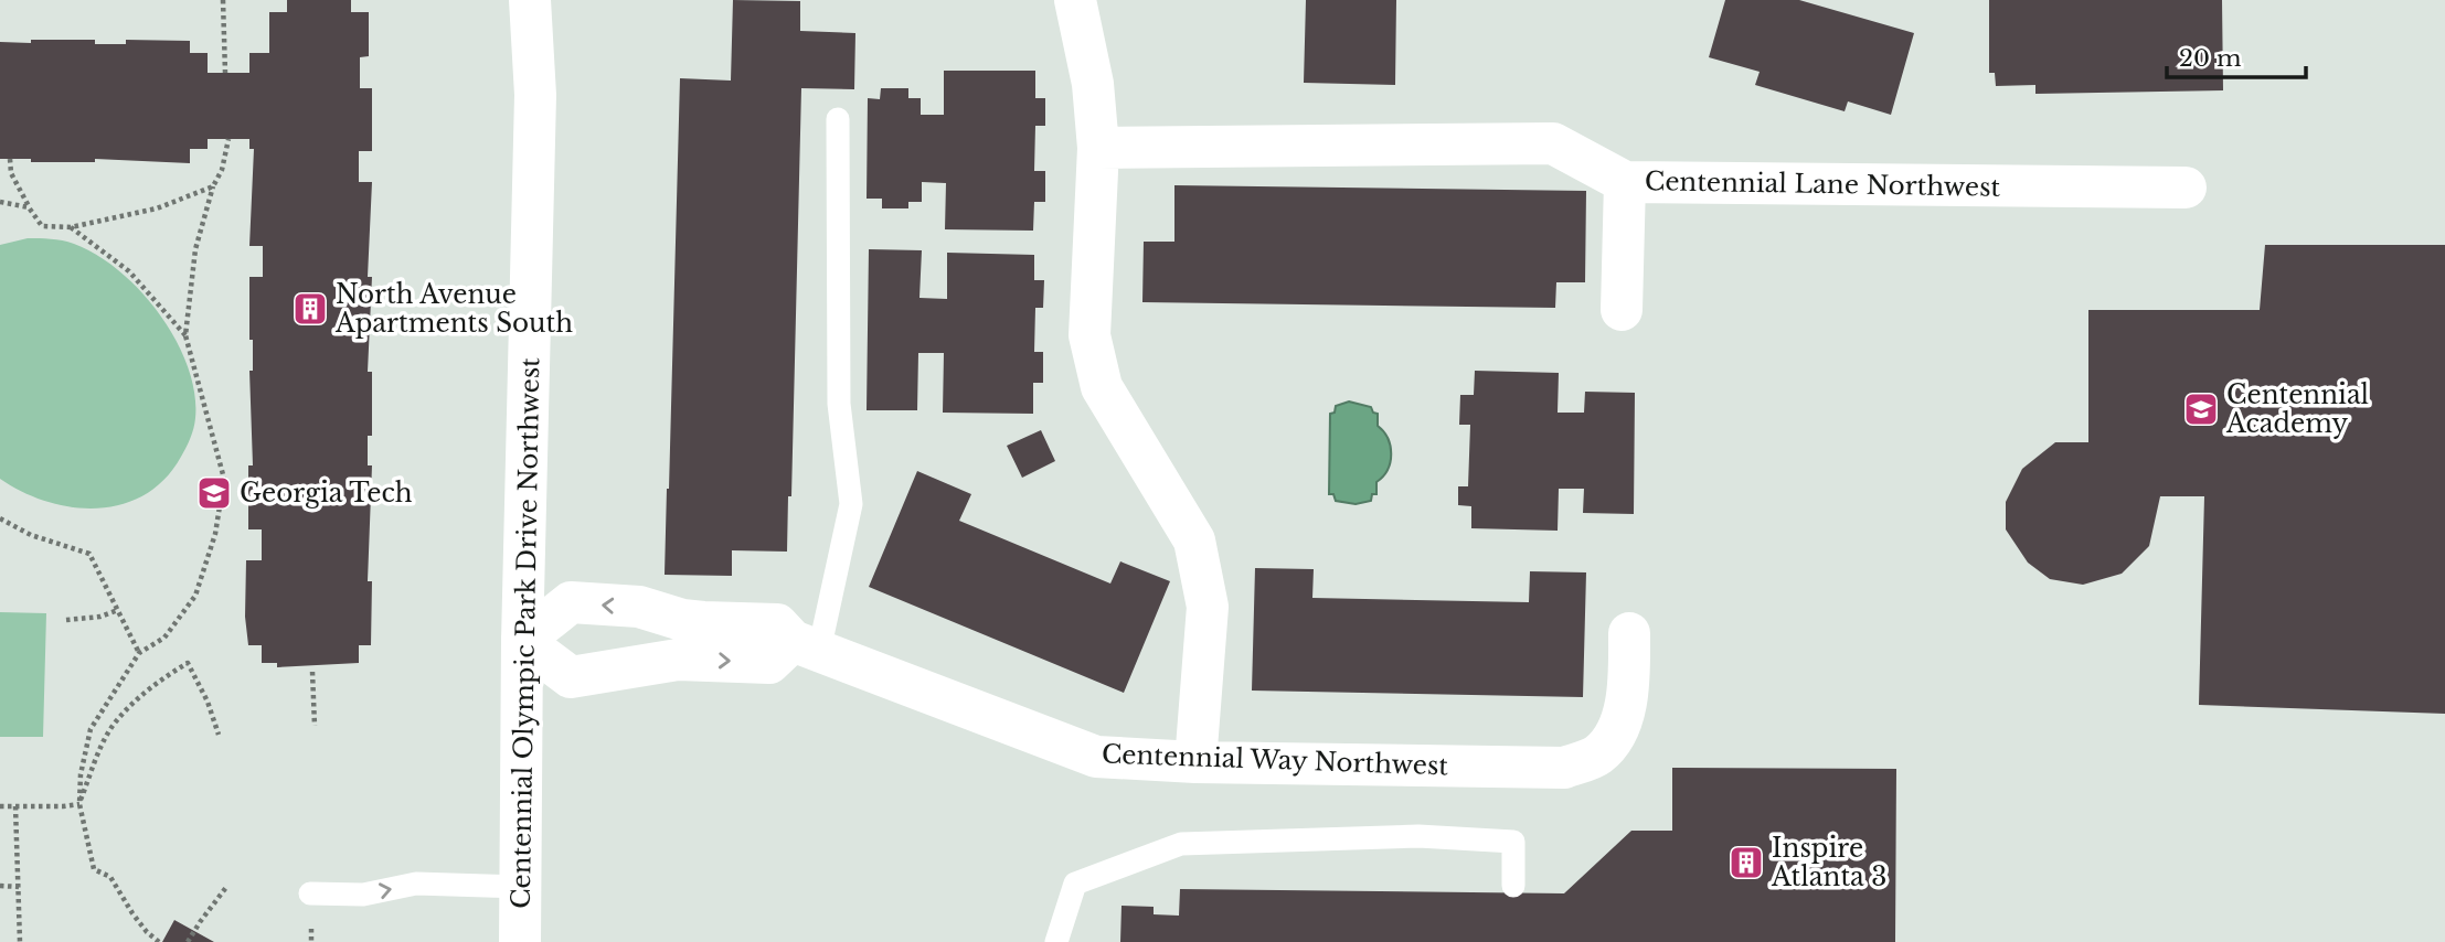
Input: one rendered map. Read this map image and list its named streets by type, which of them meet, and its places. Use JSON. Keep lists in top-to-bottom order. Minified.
{"streets":{"street":["Centennial Lane Northwest","Centennial Olympic Park Drive Northwest","Centennial Way Northwest"]},"places":{"building":["North Avenue Apartments South","Inspire Atlanta 3"],"school or university":["Centennial Academy","Georgia Tech"]},"scale_bar":"20 m"}
